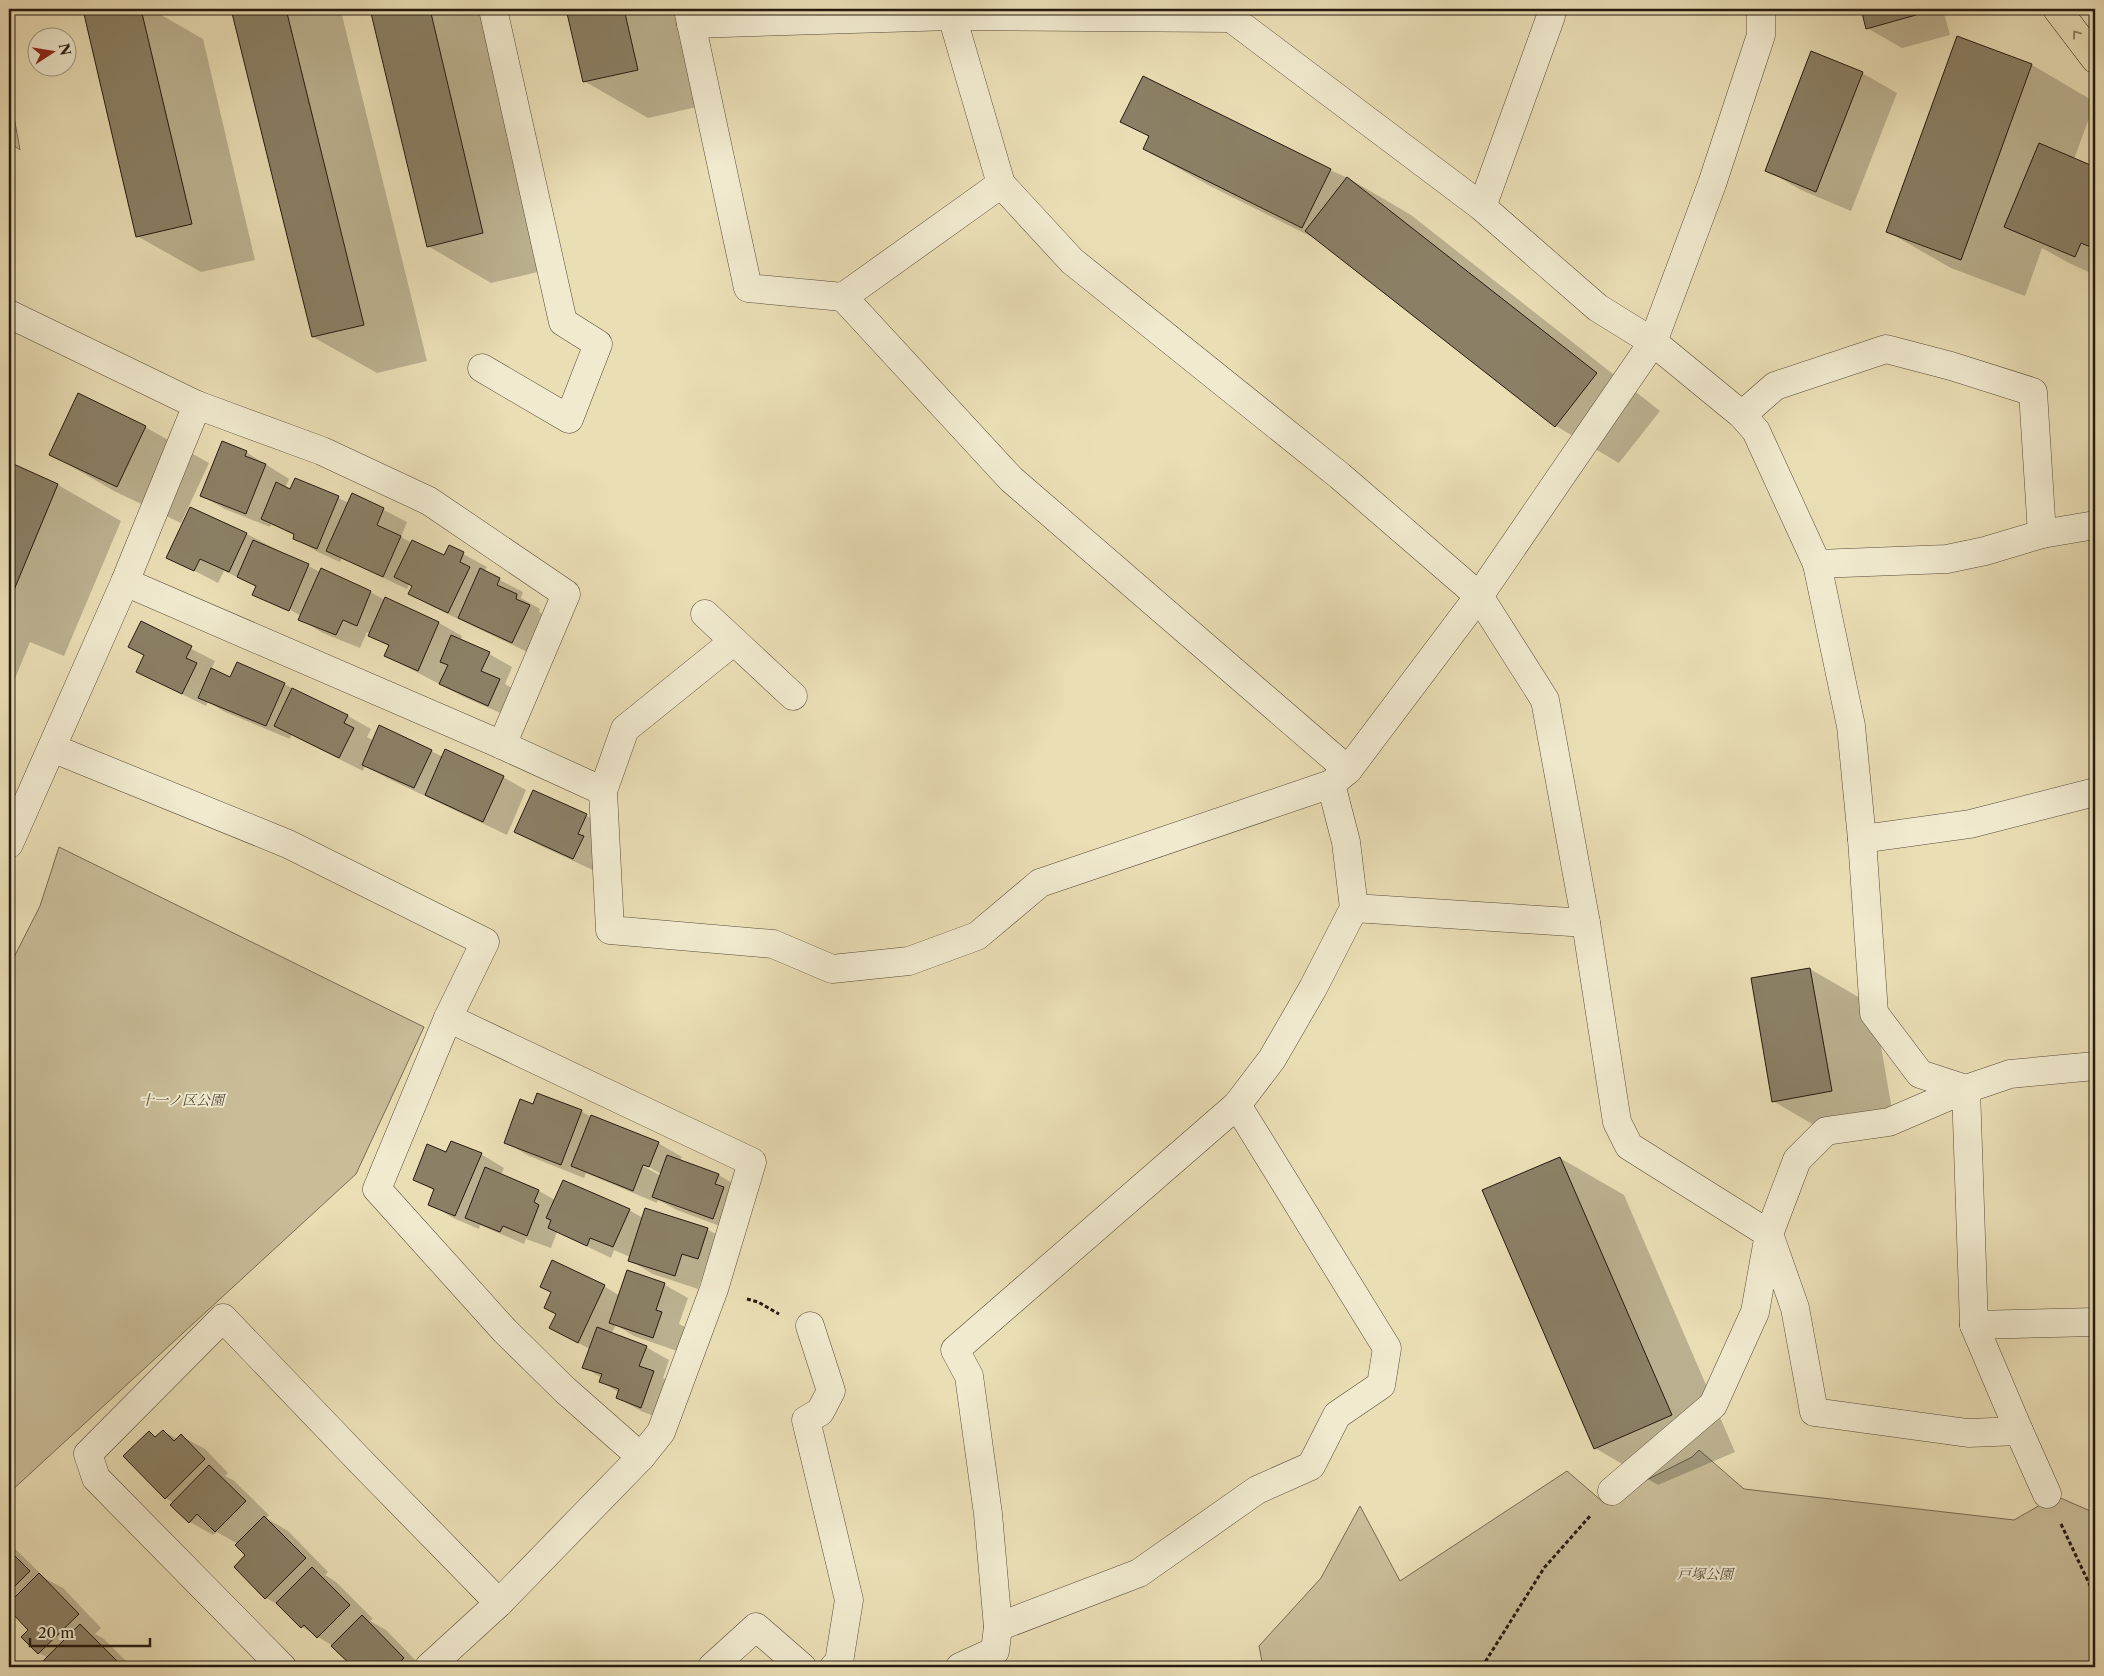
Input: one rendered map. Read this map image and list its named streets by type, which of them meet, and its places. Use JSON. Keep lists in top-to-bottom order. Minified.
{"parks":["十一ノ区公園","戸塚公園"],"scale_bar":"20 m","north":"right"}
